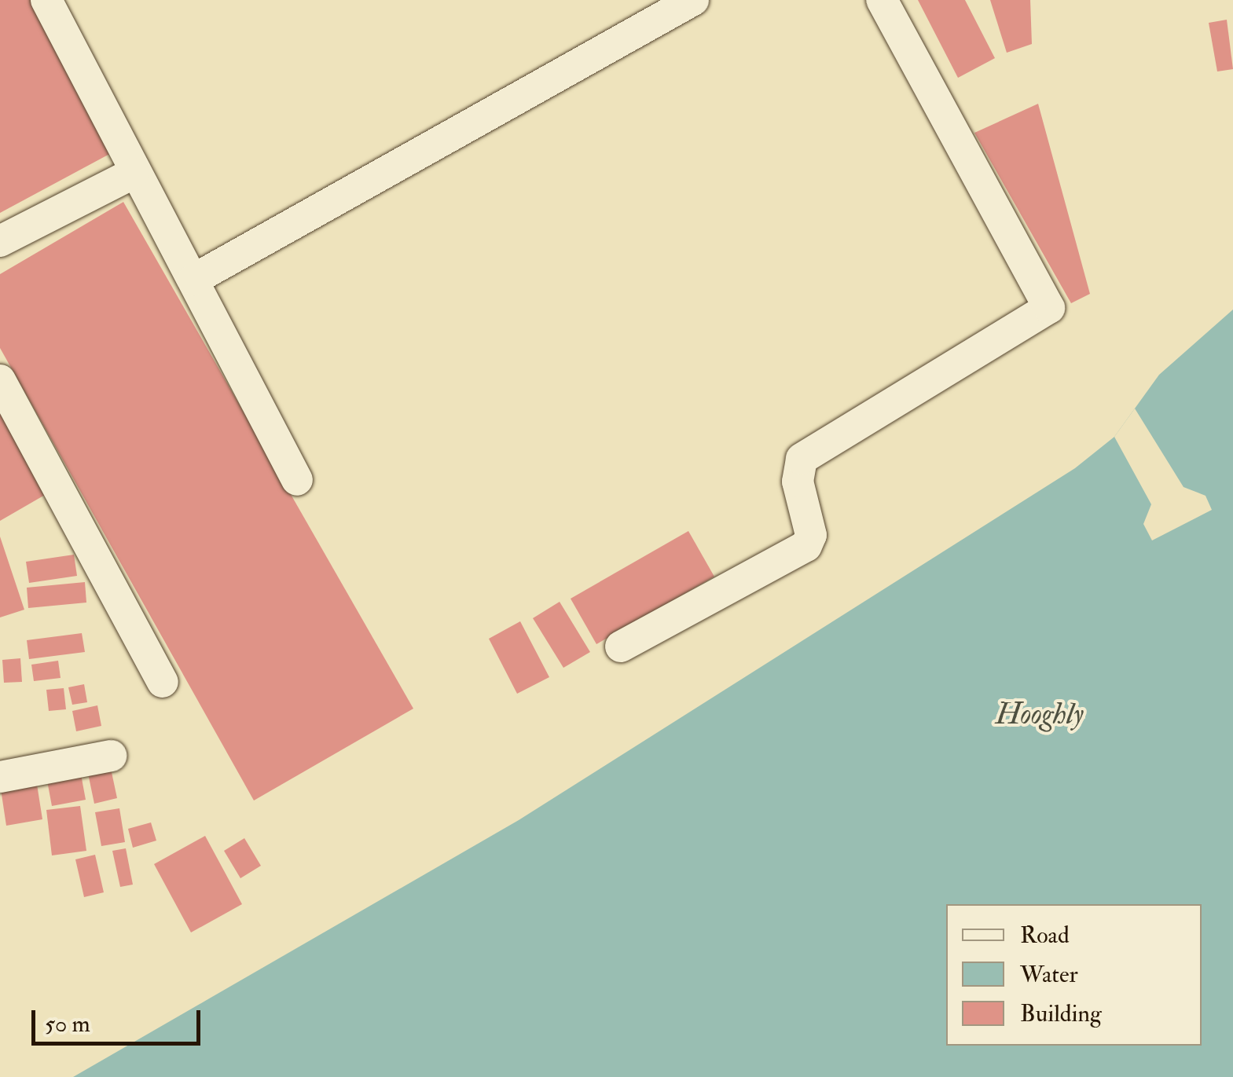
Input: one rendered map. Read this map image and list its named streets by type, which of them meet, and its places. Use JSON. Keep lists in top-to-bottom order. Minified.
{"water":["Hooghly"],"legend":["Road","Water","Building"],"scale_bar":"50 m"}
